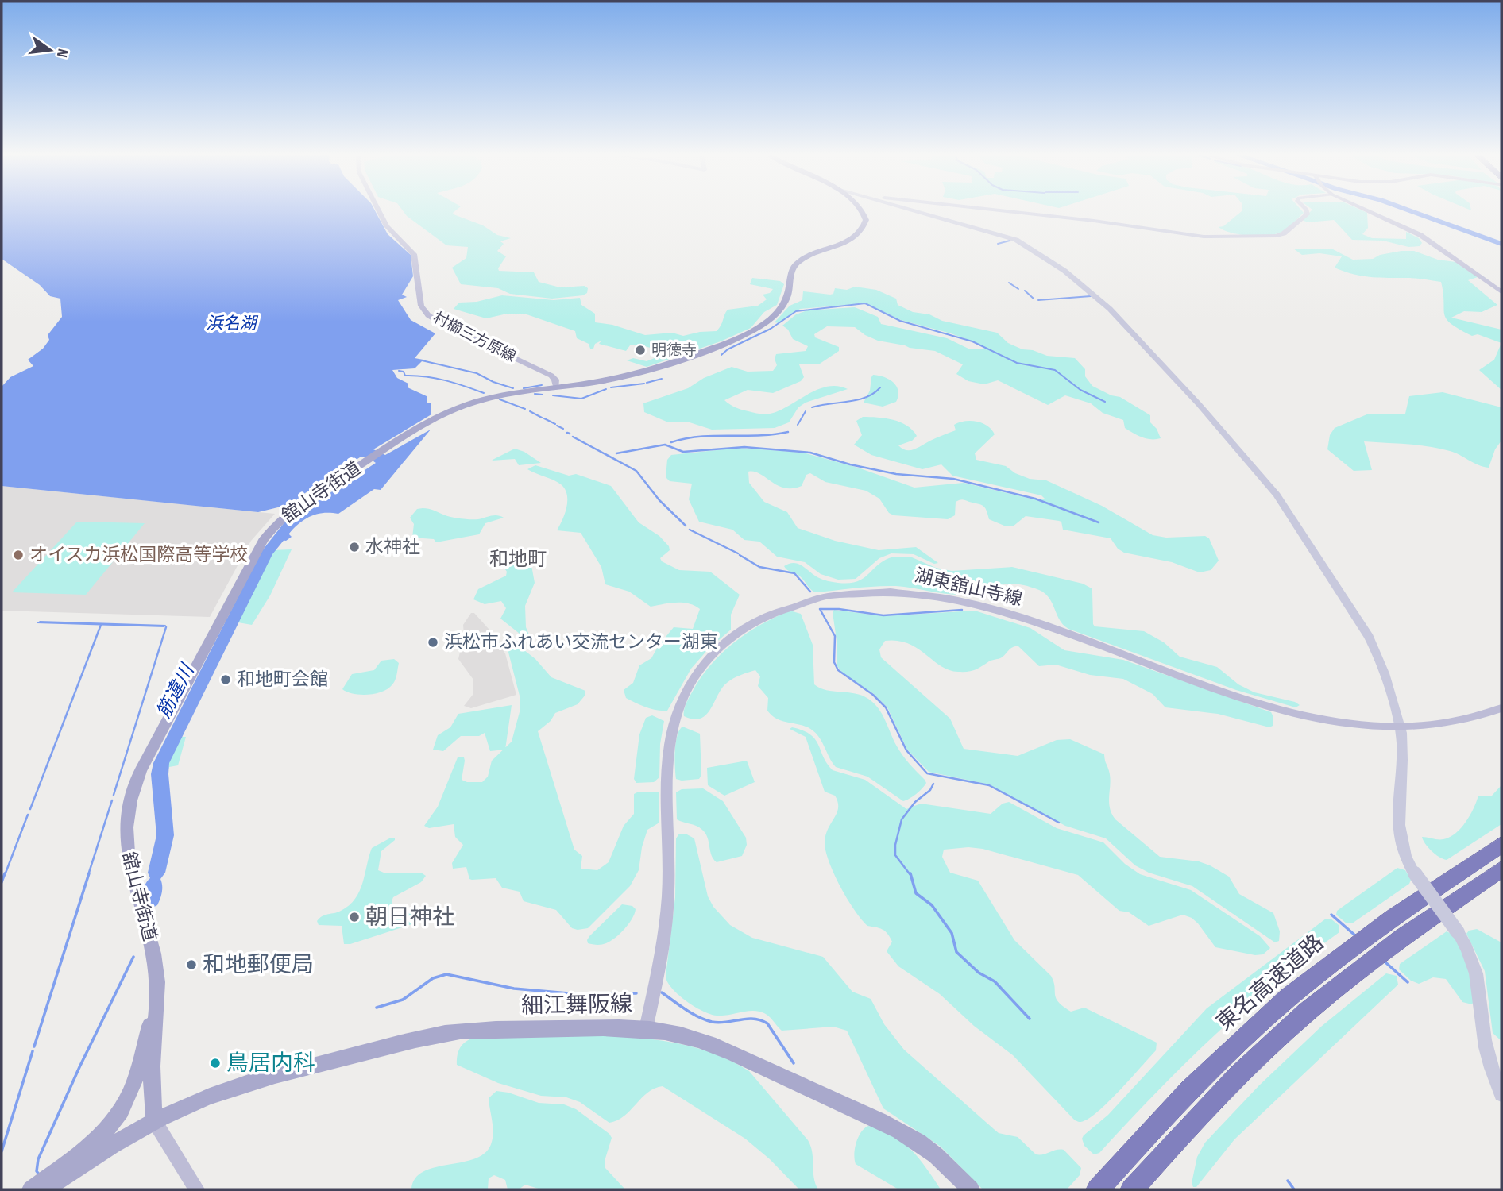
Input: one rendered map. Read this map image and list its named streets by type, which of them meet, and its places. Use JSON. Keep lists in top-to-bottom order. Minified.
{"streets":{"highway":["東名高速道路"],"main road":["村櫛三方原線","舘山寺街道","湖東舘山寺線","細江舞阪線"]},"crossings":[["村櫛三方原線","舘山寺街道"],["舘山寺街道","細江舞阪線"],["湖東舘山寺線","細江舞阪線"]],"districts":["和地町"],"water":["浜名湖","筋違川"],"places":["明徳寺","水神社","オイスカ浜松国際高等学校","浜松市ふれあい交流センター湖東","和地町会館","朝日神社","和地郵便局","鳥居内科"],"north":"right"}
